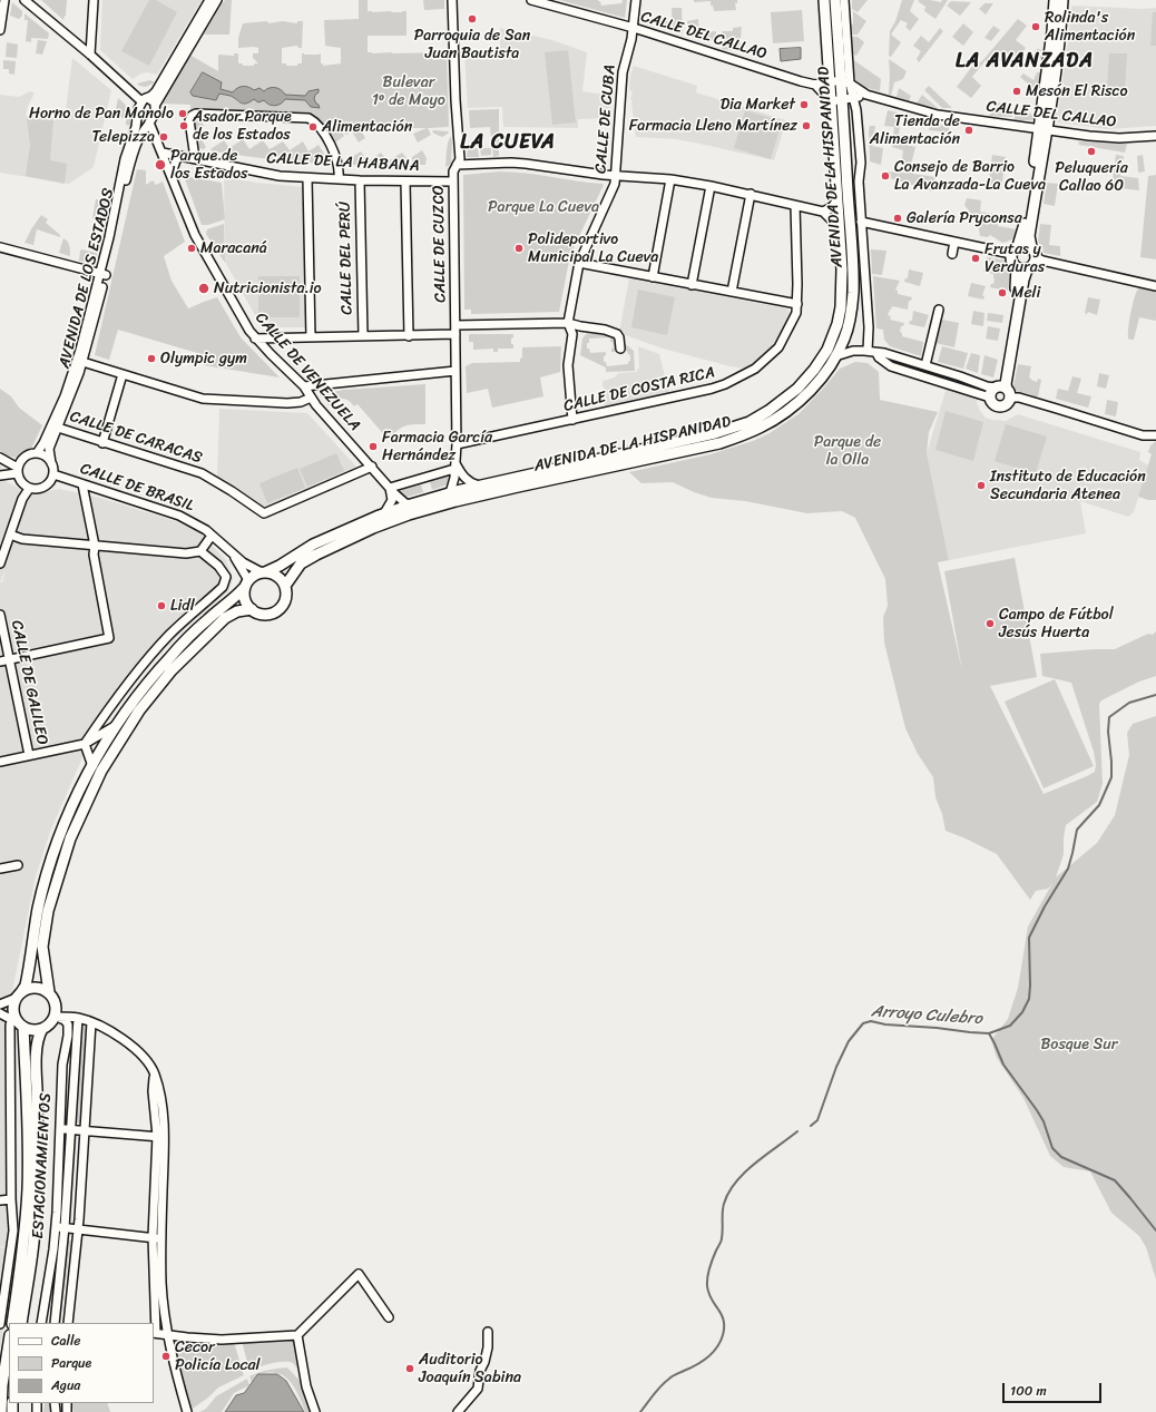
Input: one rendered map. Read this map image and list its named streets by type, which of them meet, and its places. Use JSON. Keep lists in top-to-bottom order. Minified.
{"streets":{"main road":["AVENIDA DE LA HISPANIDAD"],"street":["CALLE DEL CALLAO","CALLE DE CUBA","CALLE DE LA HABANA","CALLE DE CUZCO","CALLE DEL PERÚ","AVENIDA DE LOS ESTADOS","CALLE DE VENEZUELA","CALLE DE COSTA RICA","CALLE DE CARACAS","CALLE DE BRASIL","CALLE DE GALILEO","ESTACIONAMIENTOS"]},"crossings":[["CALLE DEL CALLAO","CALLE DE CUBA"],["CALLE DEL CALLAO","AVENIDA DE LA HISPANIDAD"],["CALLE DE CUBA","CALLE DE COSTA RICA"],["CALLE DE LA HABANA","CALLE DE CUZCO"],["CALLE DE LA HABANA","CALLE DEL PERÚ"],["CALLE DE LA HABANA","CALLE DE VENEZUELA"],["AVENIDA DE LA HISPANIDAD","CALLE DE CUZCO"],["AVENIDA DE LA HISPANIDAD","CALLE DE VENEZUELA"],["AVENIDA DE LA HISPANIDAD","CALLE DE BRASIL"],["CALLE DE CUZCO","CALLE DE COSTA RICA"],["AVENIDA DE LOS ESTADOS","CALLE DE VENEZUELA"],["AVENIDA DE LOS ESTADOS","CALLE DE CARACAS"],["AVENIDA DE LOS ESTADOS","CALLE DE BRASIL"],["CALLE DE VENEZUELA","CALLE DE CARACAS"]],"districts":["LA AVANZADA","LA CUEVA"],"water":["Arroyo Culebro"],"parks":["Bulevar 1º de Mayo","Parque La Cueva","Parque de la Olla","Bosque Sur"],"places":["Parroquia de San Juan Bautista","Rolinda's Alimentación","Mesón El Risco","Dia Market","Horno de Pan Manolo","Asador Parque de los Estados","Farmacia Lleno Martínez","Alimentación","Tienda de Alimentación","Telepizza","Peluquería Callao 60","Parque de los Estados","Consejo de Barrio La Avanzada-La Cueva","Galería Pryconsa","Maracaná","Polideportivo Municipal La Cueva","Frutas y Verduras","Nutricionista.io","Meli","Olympic gym","Farmacia García Hernández","Instituto de Educación Secundaria Atenea","Lidl","Campo de Fútbol Jesús Huerta","Cecor Policía Local","Auditorio Joaquín Sabina"],"legend":["Calle","Parque","Agua"],"scale_bar":"100 m"}
